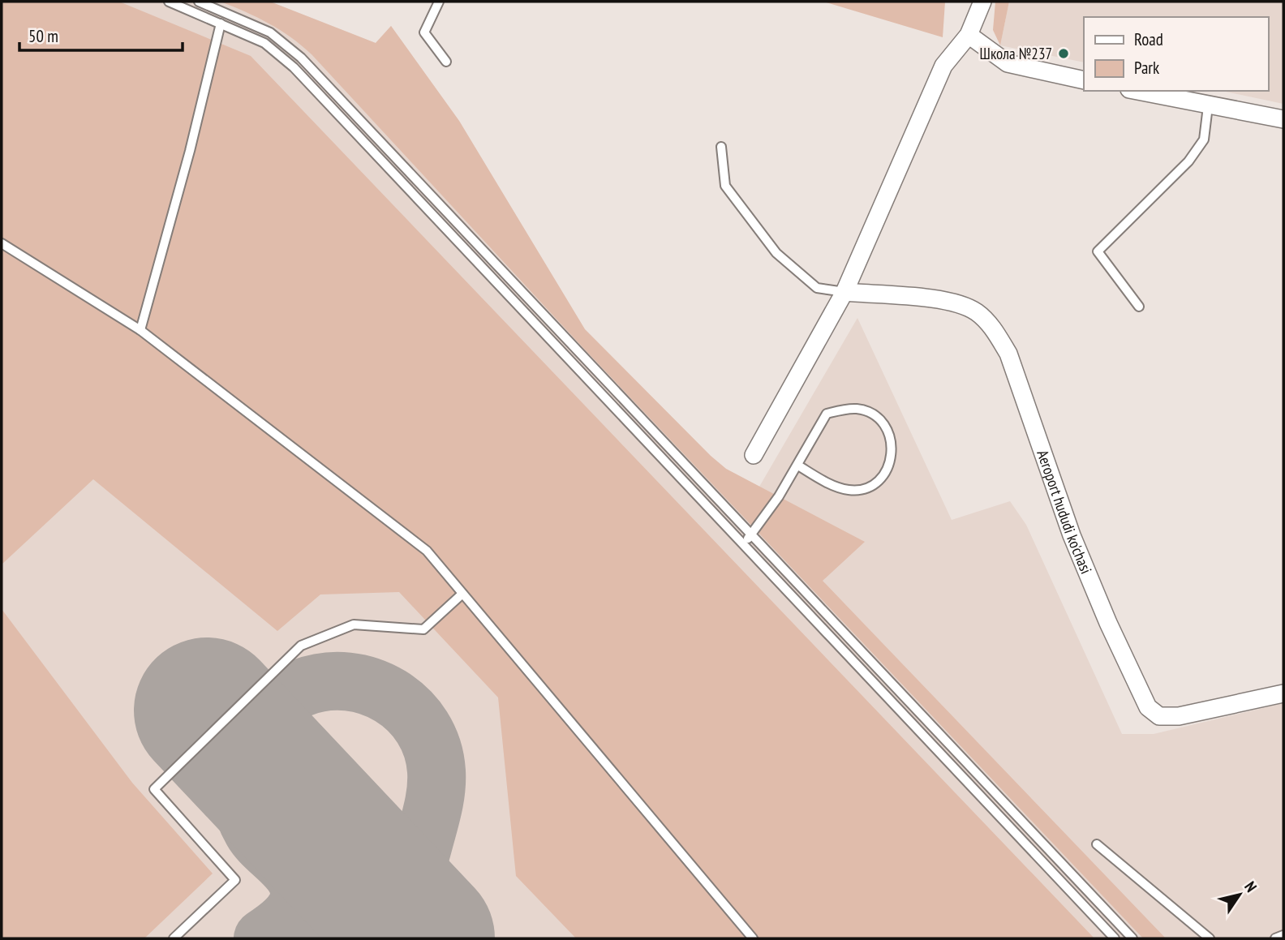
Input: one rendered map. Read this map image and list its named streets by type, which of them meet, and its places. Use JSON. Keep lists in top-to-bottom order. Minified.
{"streets":{"street":["Aeroport hududi ko'chasi"]},"places":["Школа №237"],"legend":["Road","Park"],"scale_bar":"50 m","north":"top right"}
